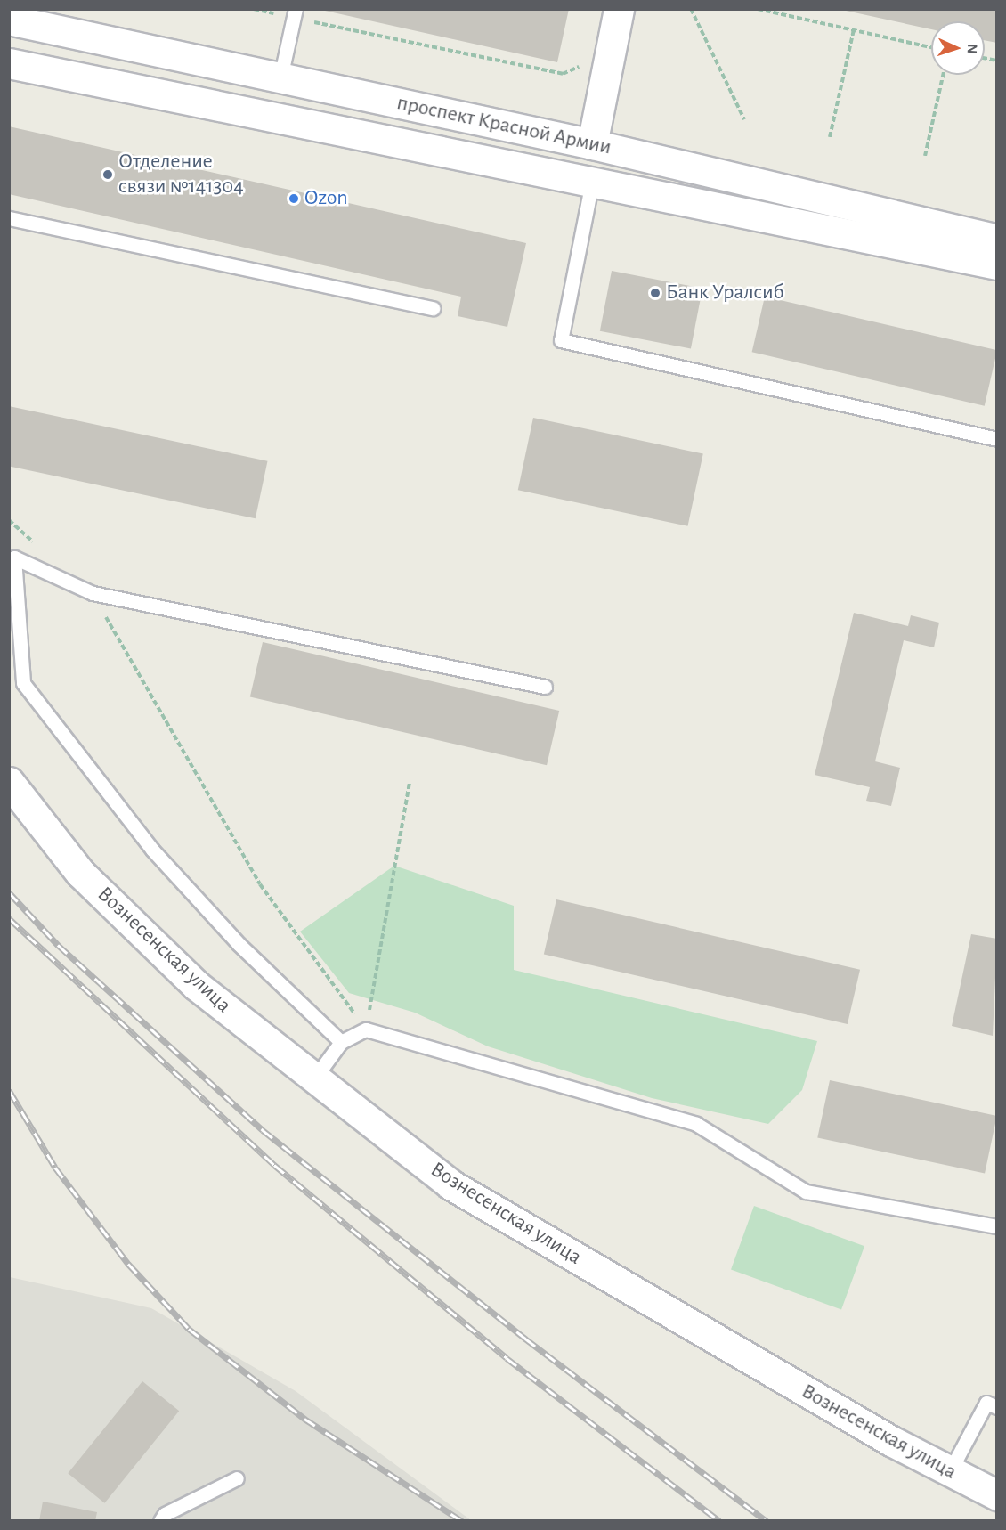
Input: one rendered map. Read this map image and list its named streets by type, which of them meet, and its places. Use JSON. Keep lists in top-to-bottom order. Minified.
{"streets":{"main road":["проспект Красной Армии","Вознесенская улица"]},"places":["Отделение связи №141304","Ozon","Банк Уралсиб"],"north":"right"}
